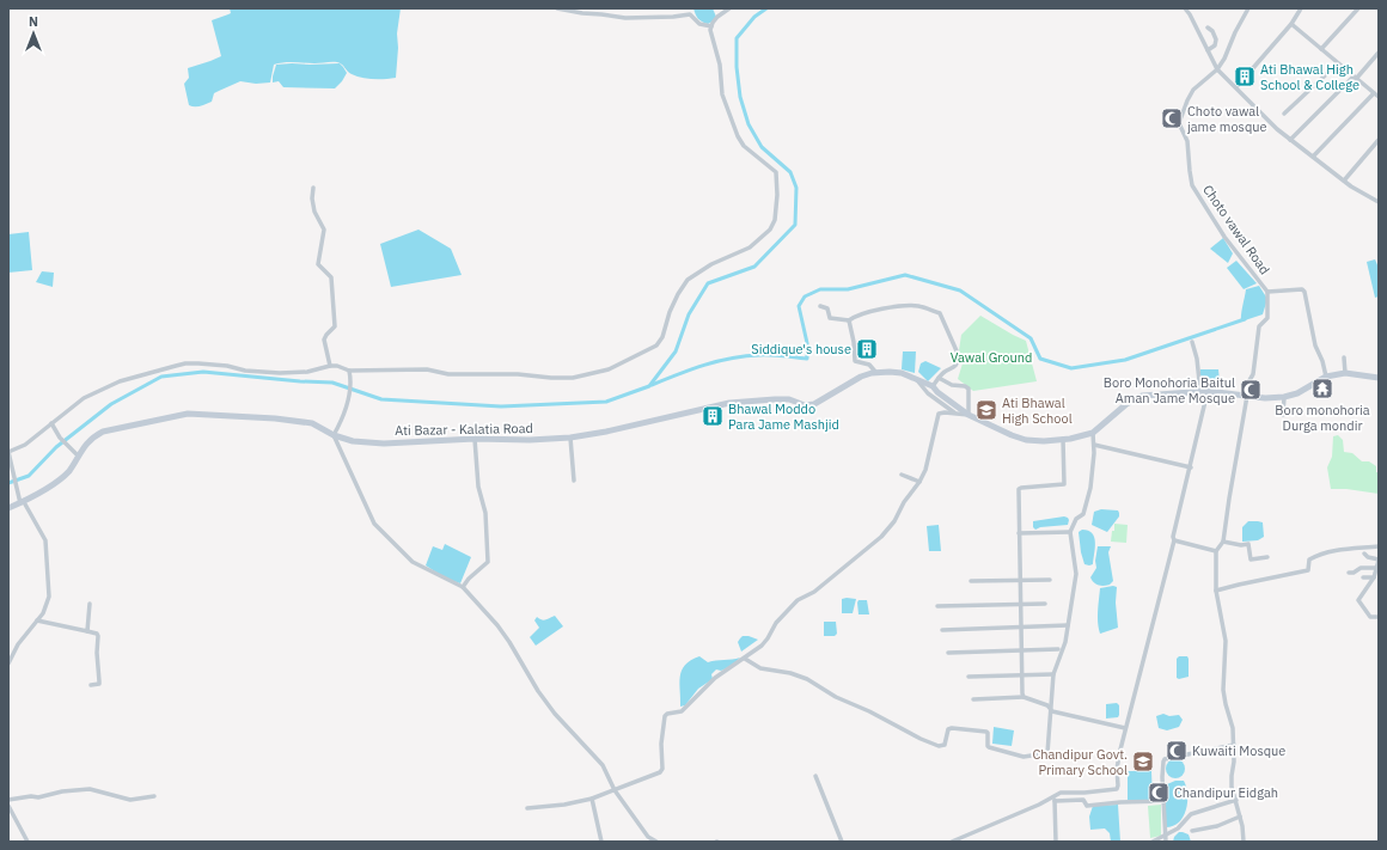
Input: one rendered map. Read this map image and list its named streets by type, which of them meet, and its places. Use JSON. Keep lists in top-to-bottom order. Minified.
{"streets":{"main road":["Ati Bazar - Kalatia Road"],"street":["Choto vawal Road"]},"parks":["Vawal Ground"],"places":{"building":["Ati Bhawal High School & College","Siddique's house","Bhawal Moddo Para Jame Mashjid"],"mosque":["Choto vawal jame mosque","Boro Monohoria Baitul Aman Jame Mosque","Kuwaiti Mosque","Chandipur Eidgah"],"temple":["Boro monohoria Durga mondir"],"school or university":["Ati Bhawal High School","Chandipur Govt. Primary School"]},"north":"top"}
